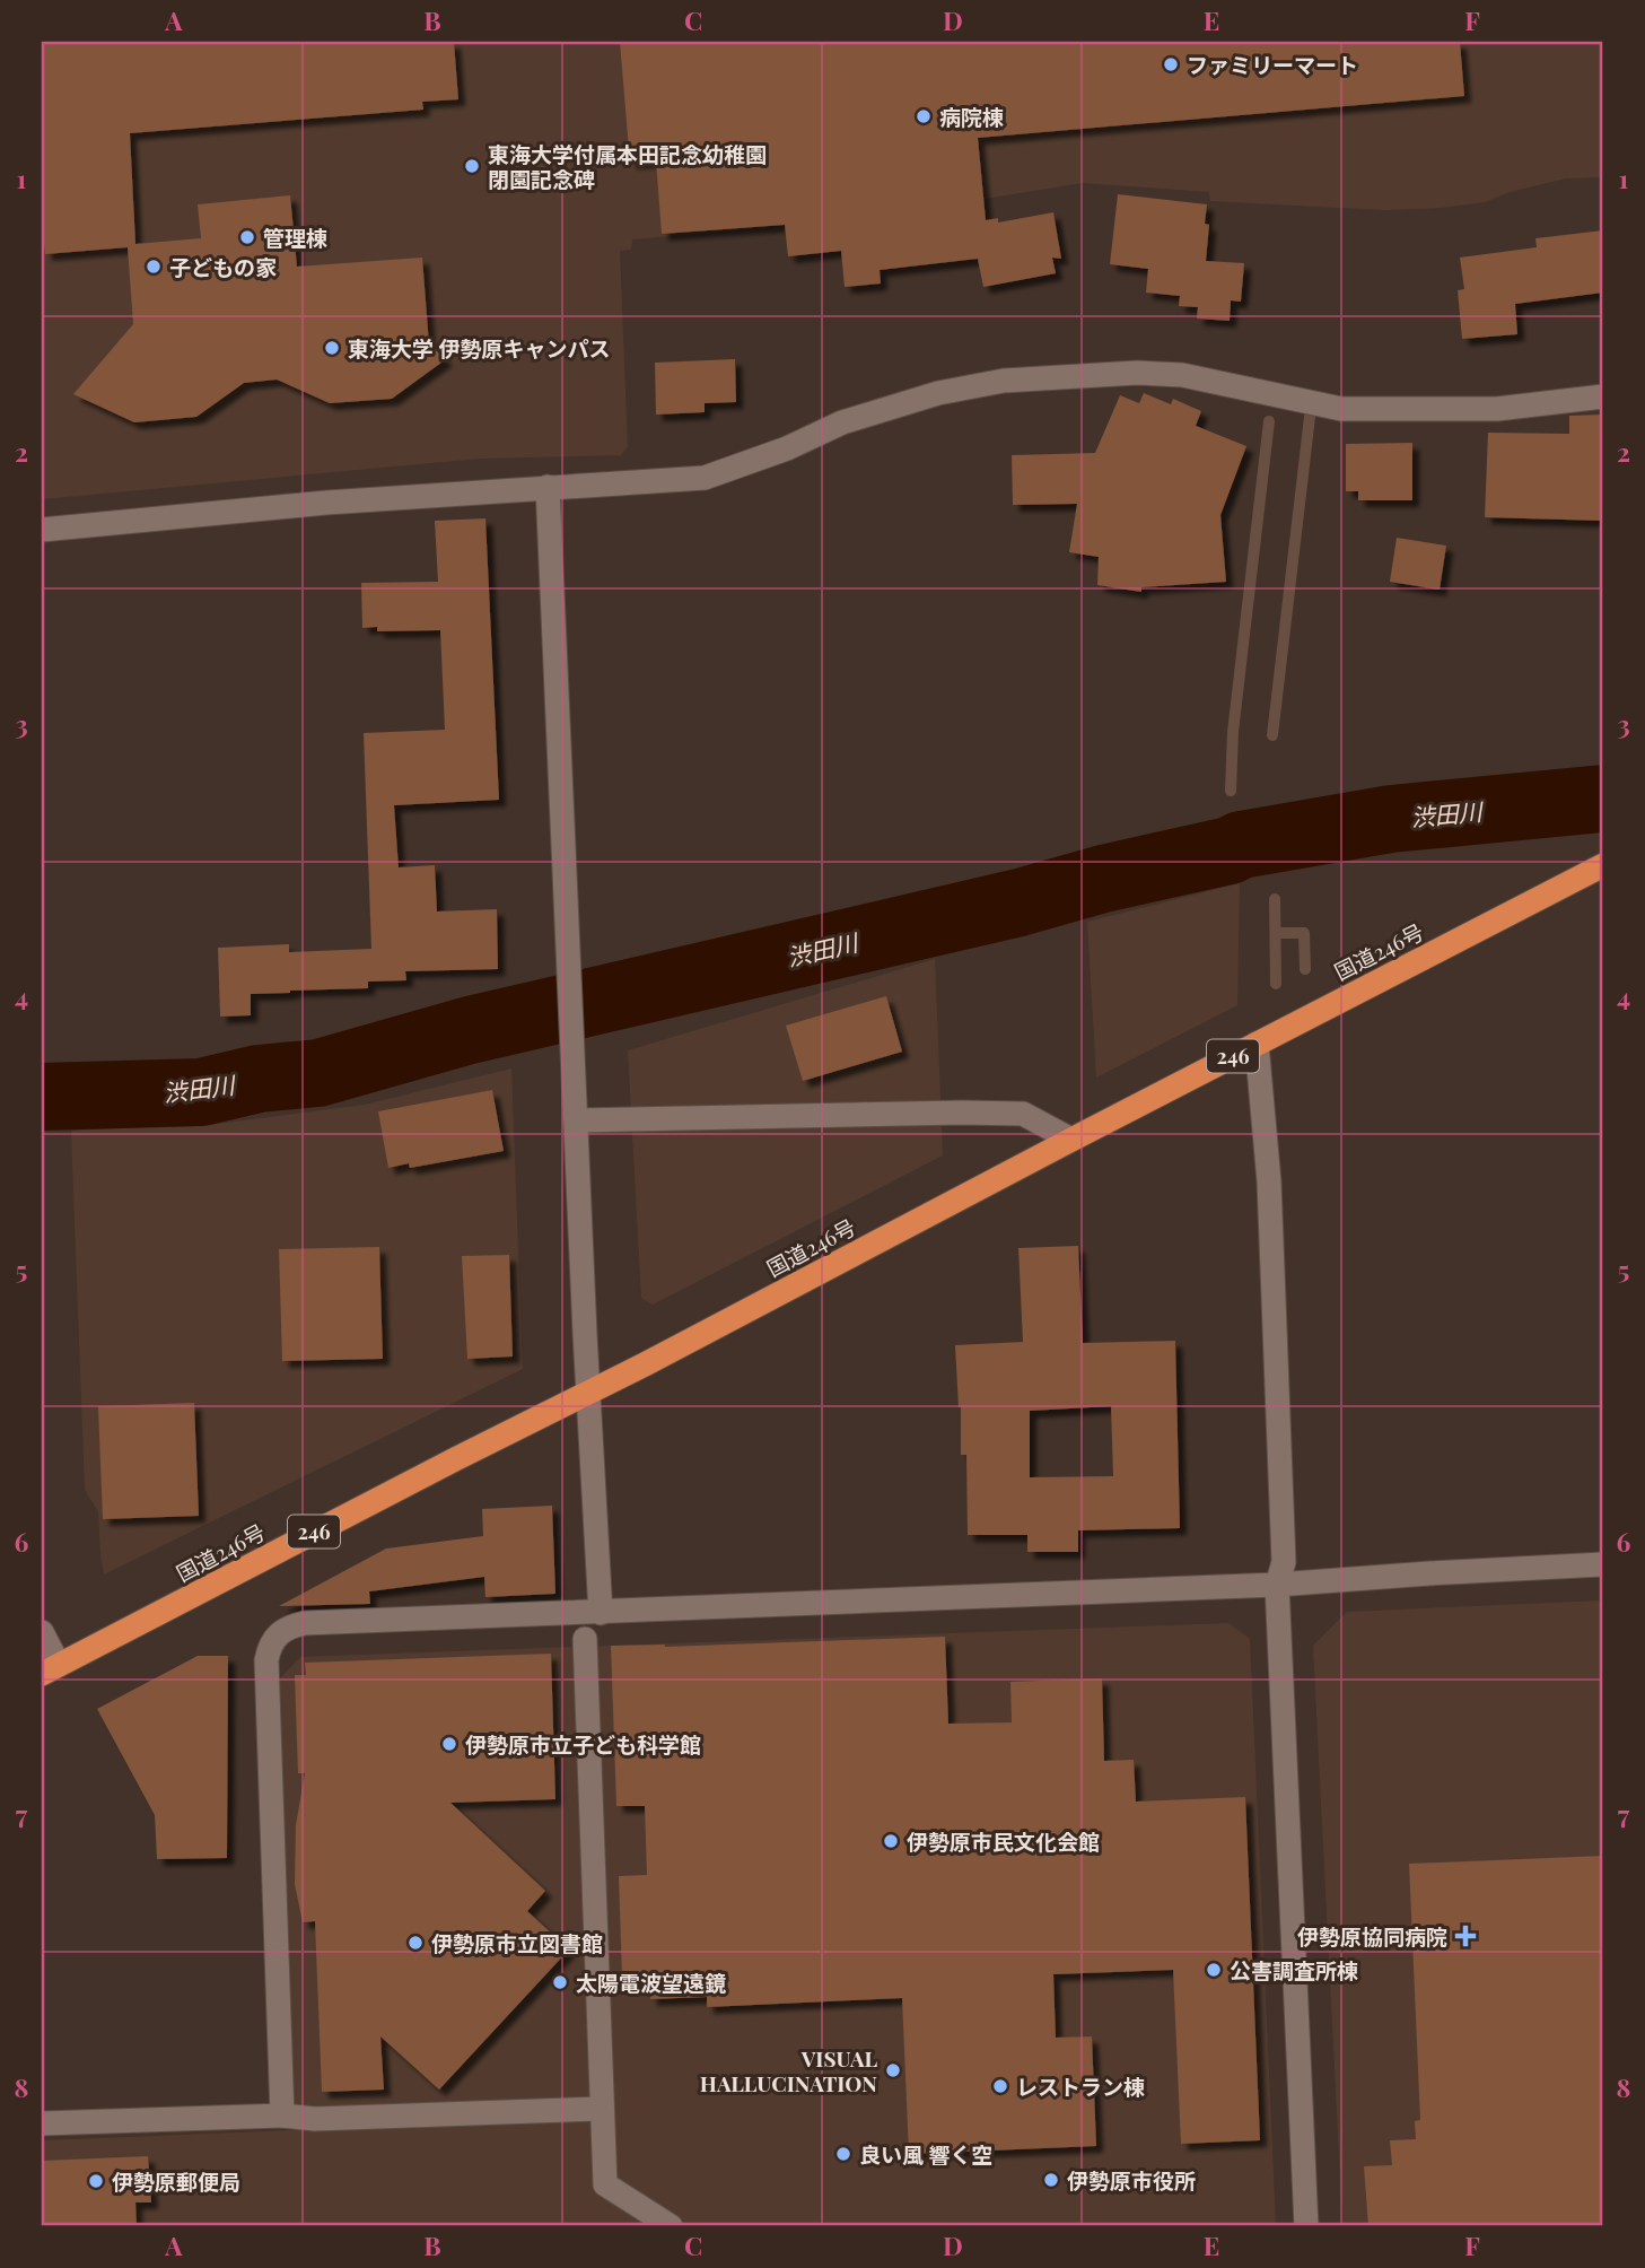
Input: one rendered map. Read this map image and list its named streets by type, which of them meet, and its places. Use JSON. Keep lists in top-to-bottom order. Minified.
{"streets":{"highway":["国道246号","246"]},"water":["渋田川"],"places":{"other":["ファミリーマート","病院棟","東海大学付属本田記念幼稚園 閉園記念碑","管理棟","子どもの家","東海大学 伊勢原キャンパス","伊勢原市立子ども科学館","伊勢原市民文化会館","伊勢原市立図書館","公害調査所棟","太陽電波望遠鏡","VISUAL HALLUCINATION","レストラン棟","良い風 響く空","伊勢原市役所","伊勢原郵便局"],"health":["伊勢原協同病院"]},"grid":{"columns":["A","B","C","D","E","F"],"rows":["1","2","3","4","5","6","7","8"]}}
